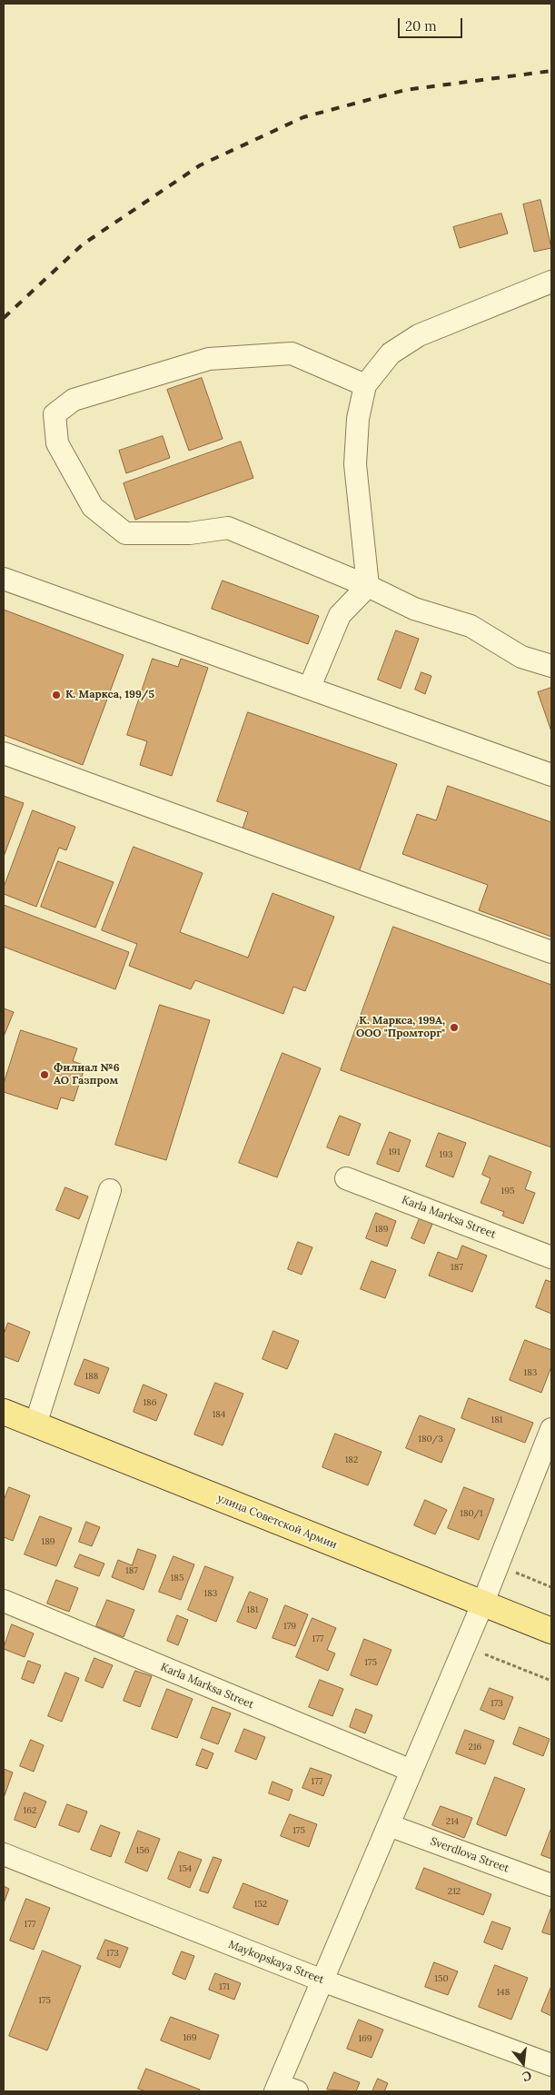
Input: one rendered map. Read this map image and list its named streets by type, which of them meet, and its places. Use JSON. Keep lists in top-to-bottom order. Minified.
{"streets":{"main road":["улица Советской Армии"],"street":["Karla Marksa Street","Sverdlova Street","Maykopskaya Street"]},"places":["К. Маркса, 199/5","К. Маркса, 199А, ООО \"Промторг\"","Филиал №6 АО Газпром"],"house_numbers":["191","193","195","189","187","183","188","186","184","181","180/3","182","180/1","189","187","185","183","181","179","177","175","173","216","177","162","214","175","156","154","212","152","177","173","150","171","148","175","169","169"],"scale_bar":"20 m","north":"bottom"}
